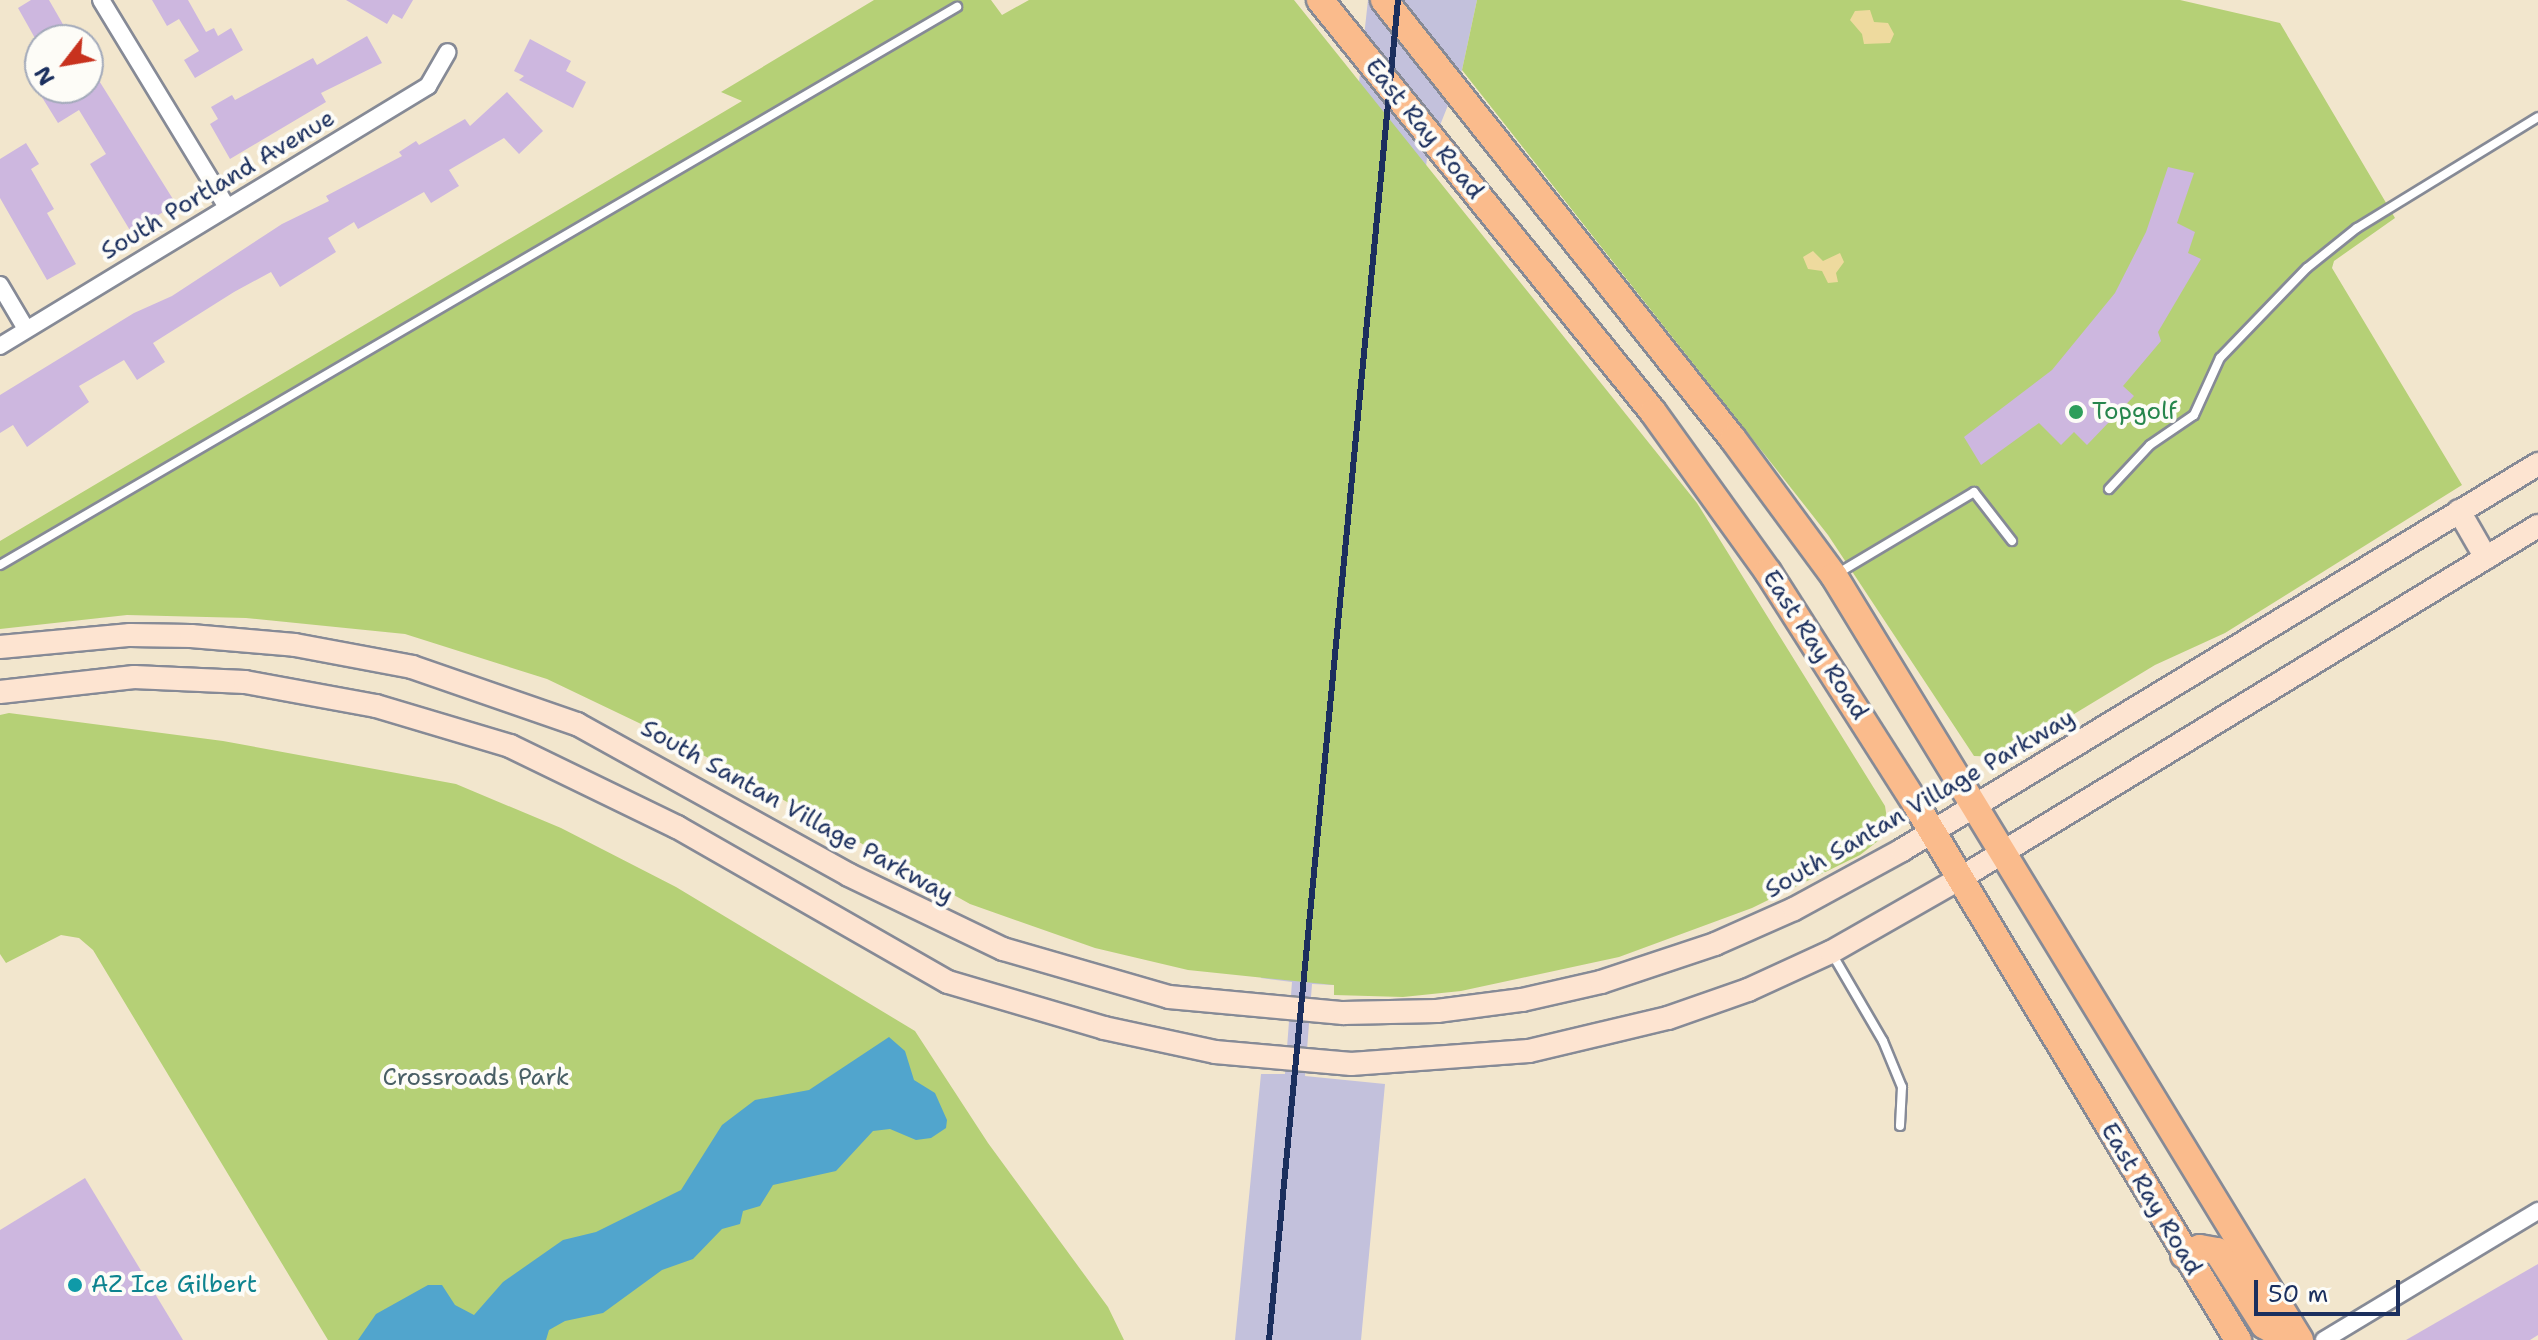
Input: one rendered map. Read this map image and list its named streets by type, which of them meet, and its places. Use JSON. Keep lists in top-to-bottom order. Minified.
{"streets":{"main road":["East Ray Road","South Santan Village Parkway"],"street":["South Portland Avenue"]},"crossings":[["East Ray Road","South Santan Village Parkway"]],"parks":["Crossroads Park"],"places":["Topgolf","AZ Ice Gilbert"],"scale_bar":"50 m","north":"bottom left"}
